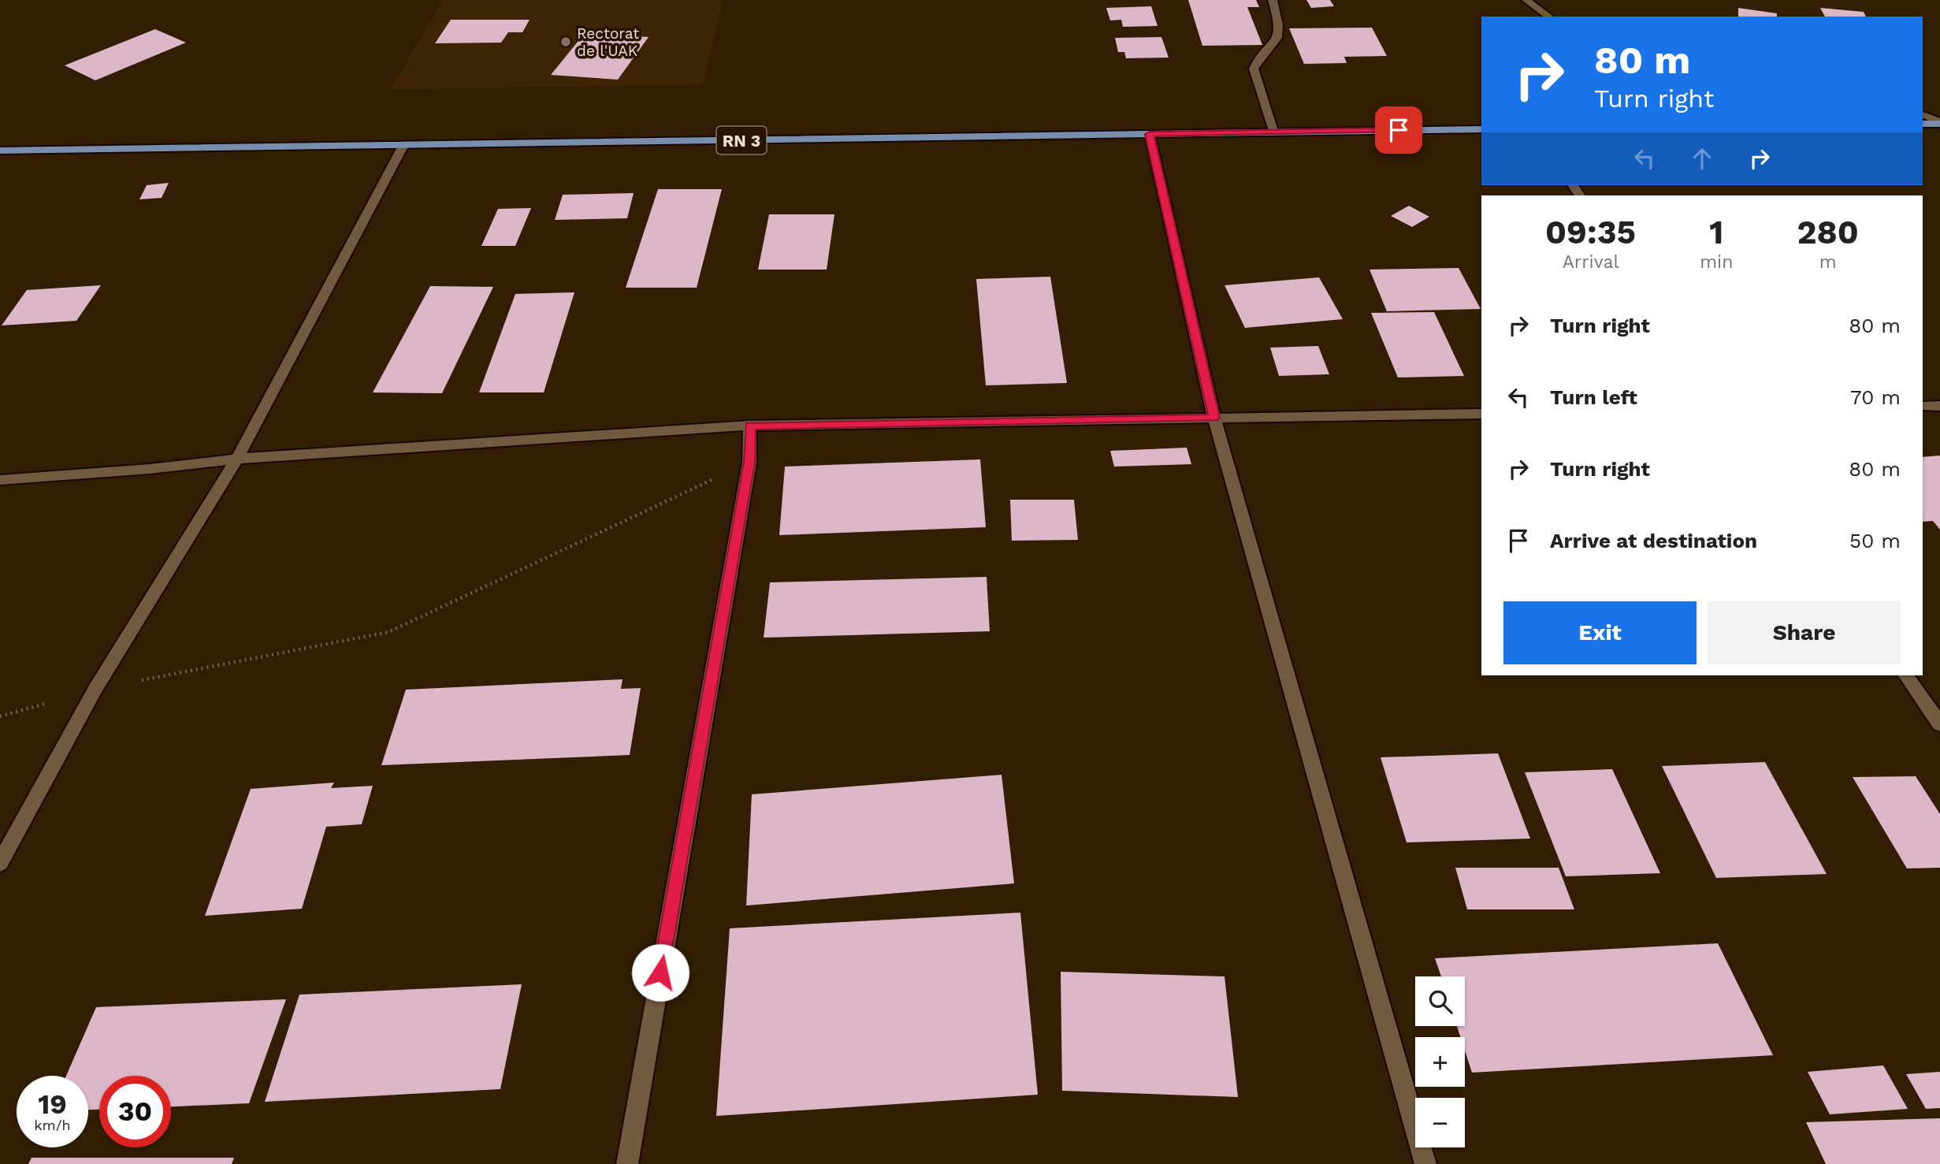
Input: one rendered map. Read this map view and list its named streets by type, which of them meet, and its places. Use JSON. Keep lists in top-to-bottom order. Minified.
{"streets":{"main road":["RN 3"]},"places":["Rectorat de l'UAK"],"page":{"turn":["80 m","Turn right"],"eta":["09:35","Arrival","1","min","280","m"],"list":[{"name":"Turn right","value":"80 m"},{"name":"Turn left","value":"70 m"},{"name":"Turn right","value":"80 m"},{"name":"Arrive at destination","value":"50 m"}],"buttons":["Exit","Share"],"map_buttons":["+","−"],"speed":"19 km/h","limit":"30"}}
